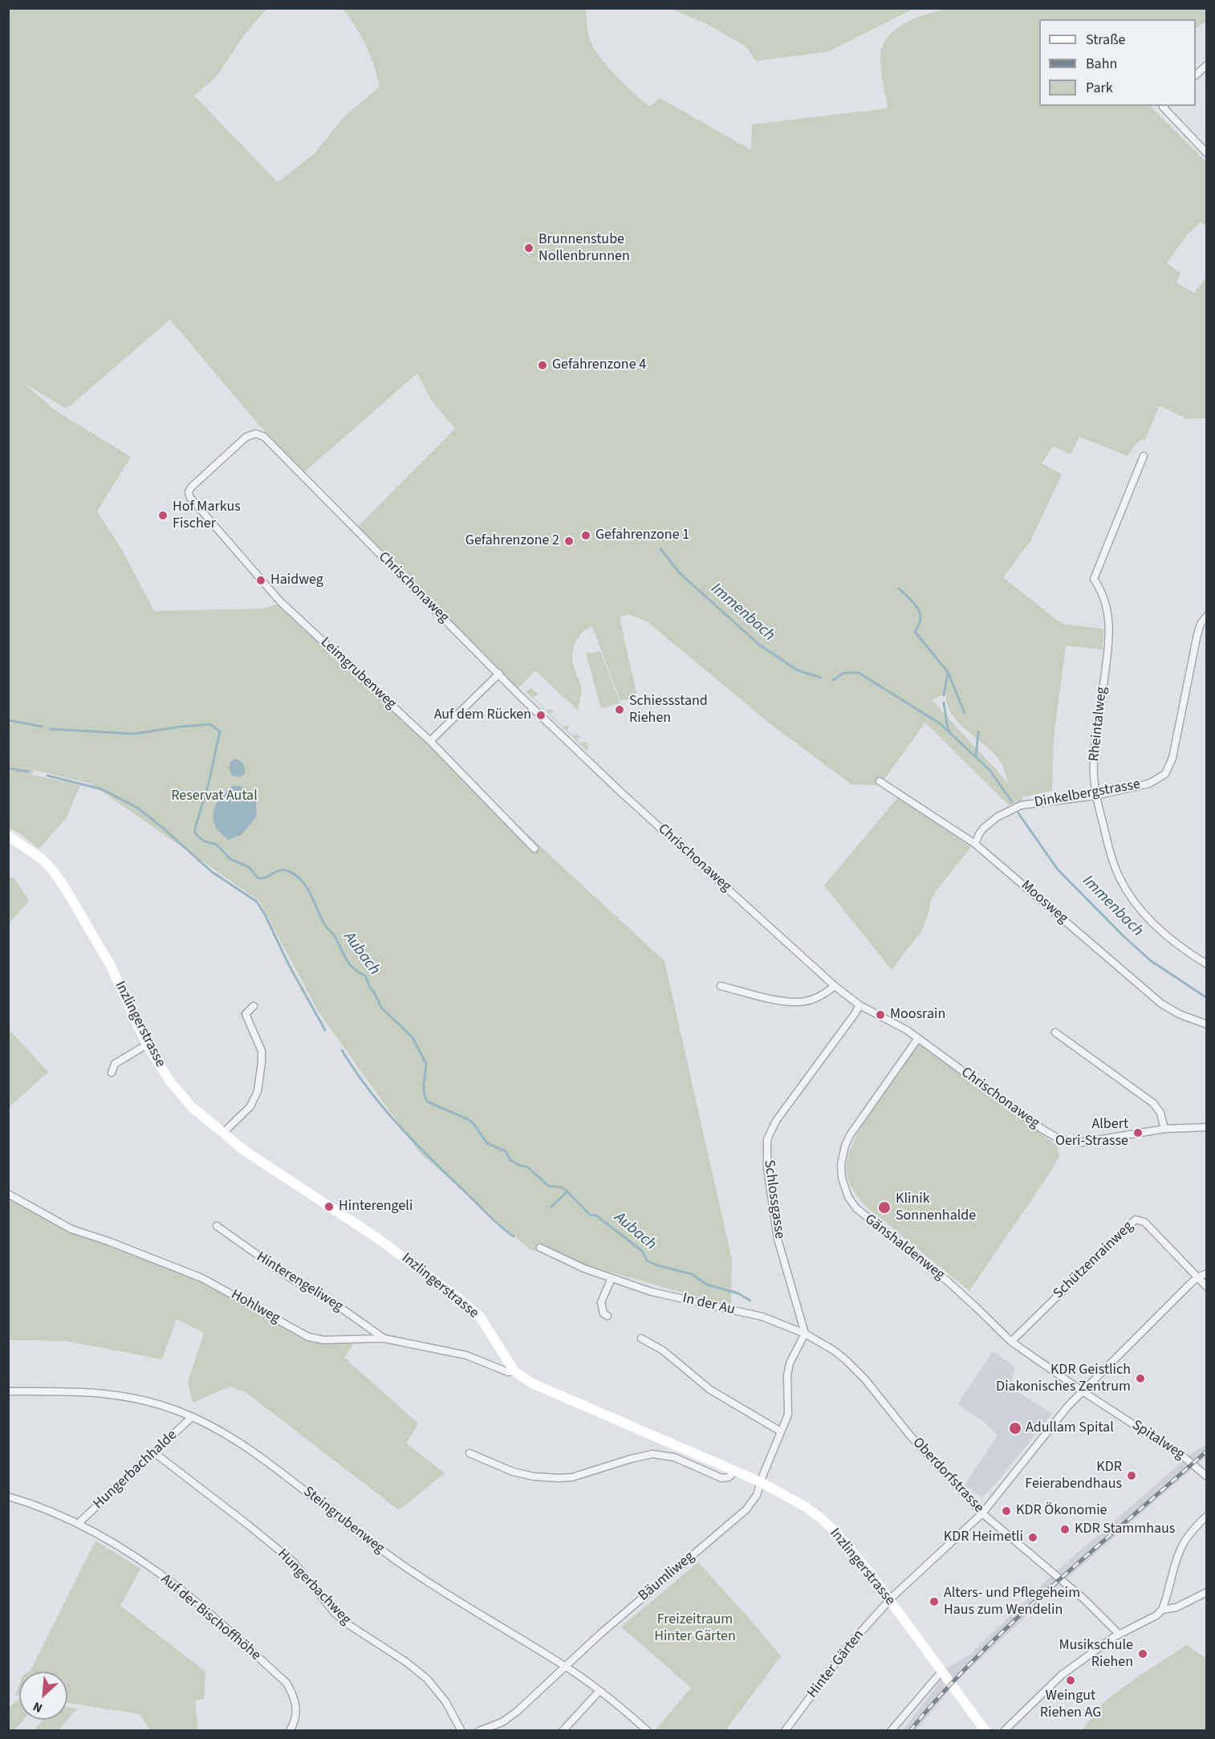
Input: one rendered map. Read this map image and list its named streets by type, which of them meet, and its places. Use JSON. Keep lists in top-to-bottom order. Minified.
{"streets":{"street":["Chrischonaweg","Leimgrubenweg","Rheintalweg","Dinkelbergstrasse","Moosweg","Inzlingerstrasse","Schlossgasse","Gänshaldenweg","Schützenrainweg","Hinterengeliweg","In der Au","Hohlweg","Spitalweg","Hungerbachhalde","Oberdorfstrasse","Steingrubenweg","Bäumliweg","Hungerbachweg","Auf der Bischoffhöhe","Hinter Gärten"]},"crossings":[["Chrischonaweg","Leimgrubenweg"],["Chrischonaweg","Schlossgasse"],["Chrischonaweg","Gänshaldenweg"],["Rheintalweg","Dinkelbergstrasse"],["Dinkelbergstrasse","Moosweg"],["Inzlingerstrasse","Hohlweg"],["Inzlingerstrasse","Bäumliweg"],["Inzlingerstrasse","Hinter Gärten"],["Schlossgasse","In der Au"],["Schlossgasse","Oberdorfstrasse"],["Schlossgasse","Bäumliweg"],["Gänshaldenweg","Schützenrainweg"],["Gänshaldenweg","Spitalweg"],["Gänshaldenweg","Hinter Gärten"],["Schützenrainweg","Hinter Gärten"],["Hinterengeliweg","Hohlweg"],["In der Au","Oberdorfstrasse"],["In der Au","Bäumliweg"],["Spitalweg","Hinter Gärten"],["Hungerbachhalde","Steingrubenweg"],["Hungerbachhalde","Hungerbachweg"],["Hungerbachhalde","Auf der Bischoffhöhe"],["Oberdorfstrasse","Bäumliweg"],["Oberdorfstrasse","Hinter Gärten"],["Steingrubenweg","Bäumliweg"]],"water":["Immenbach","Aubach"],"parks":["Reservat Autal","Freizeitraum Hinter Gärten"],"places":["Brunnenstube Nollenbrunnen","Gefahrenzone 4","Hof Markus Fischer","Gefahrenzone 1","Gefahrenzone 2","Haidweg","Schiessstand Riehen","Auf dem Rücken","Moosrain","Albert Oeri-Strasse","Hinterengeli","Klinik Sonnenhalde","KDR Geistlich Diakonisches Zentrum","Adullam Spital","KDR Feierabendhaus","KDR Ökonomie","KDR Stammhaus","KDR Heimetli","Alters- und Pflegeheim Haus zum Wendelin","Musikschule Riehen","Weingut Riehen AG"],"legend":["Straße","Bahn","Park"],"north":"bottom left"}
